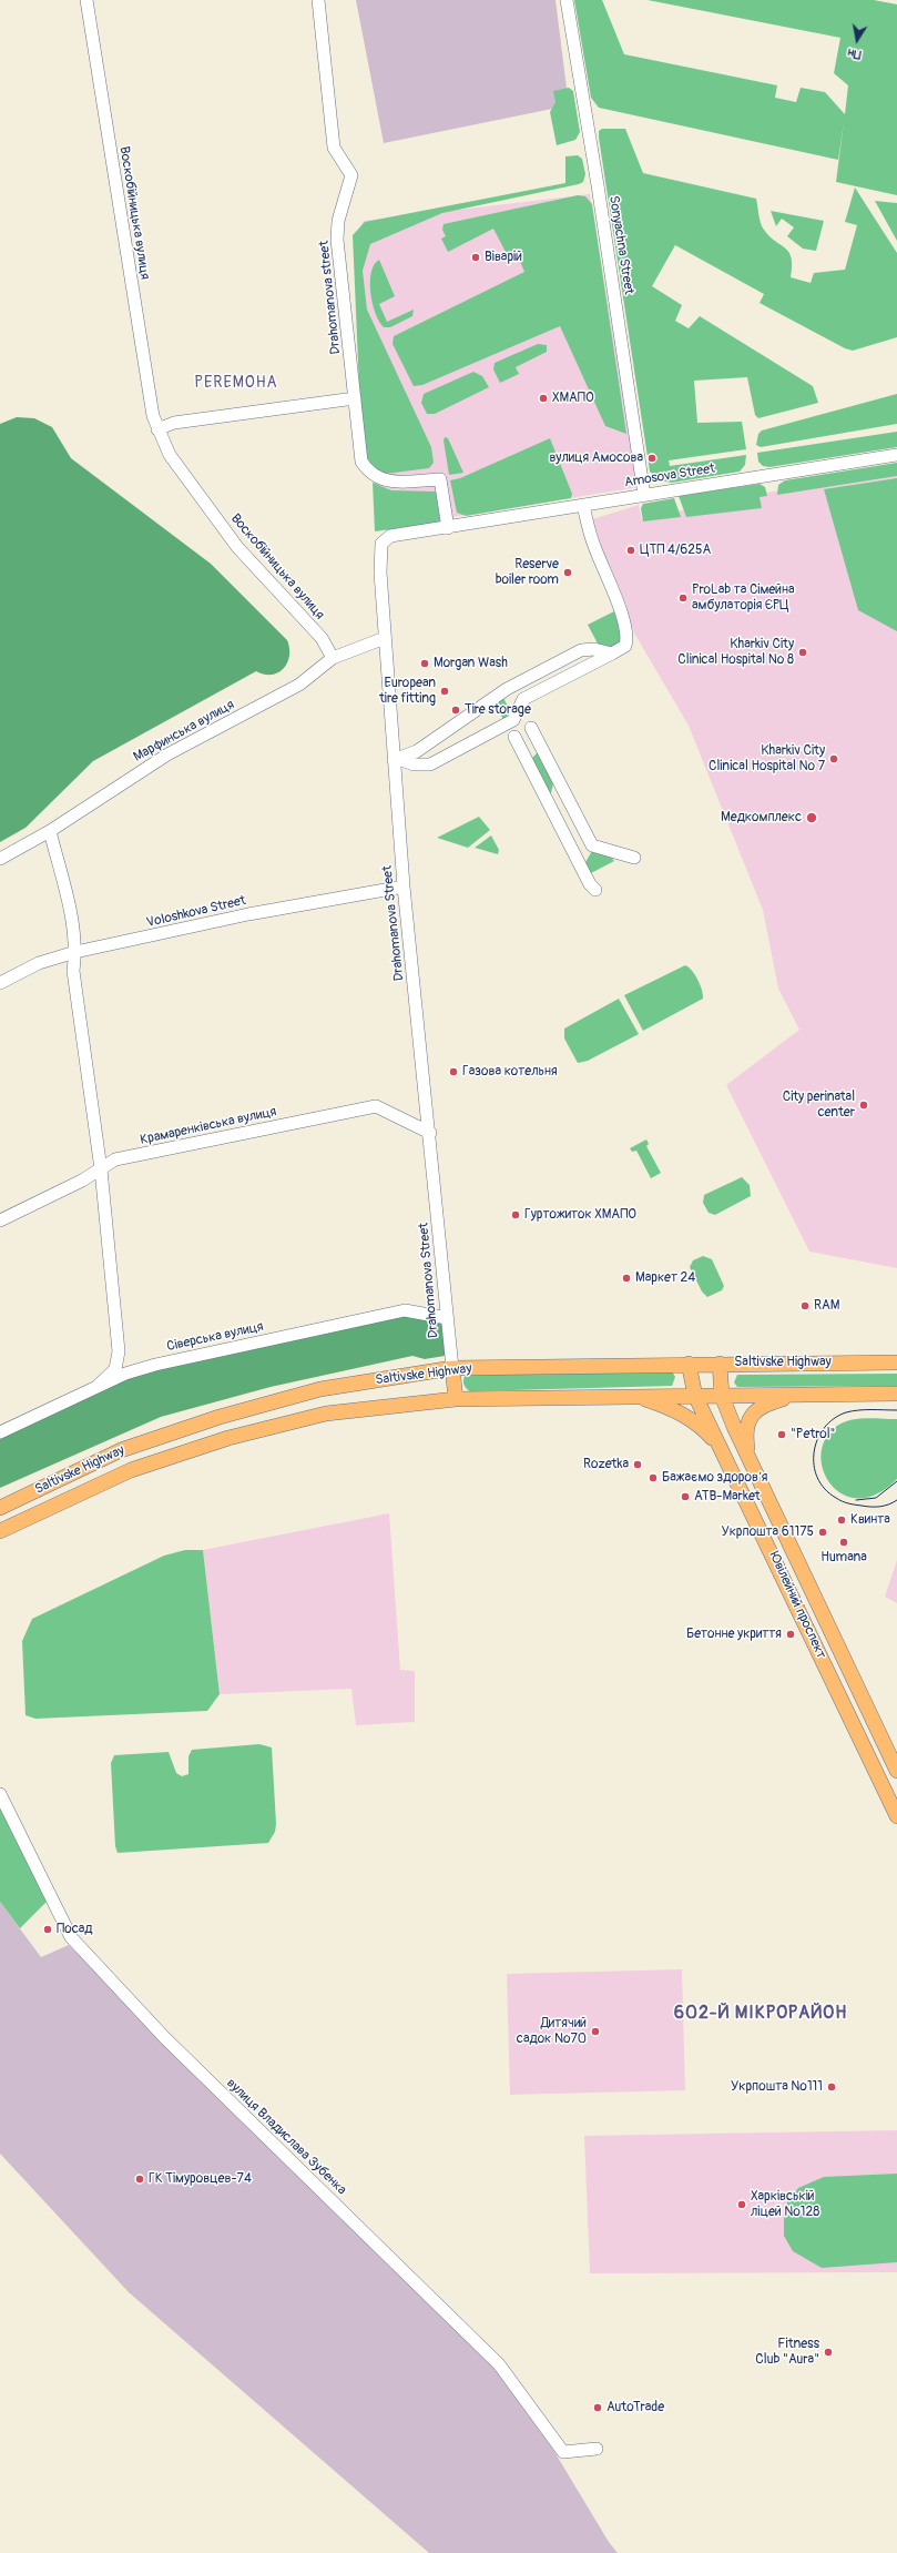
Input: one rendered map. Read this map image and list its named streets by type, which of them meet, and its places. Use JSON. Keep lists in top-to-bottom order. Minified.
{"streets":{"main road":["Saltivske Highway","Ювілейний проспект"],"street":["Воскобійницька вулиця","Sonyachna Street","Drahomanova street","Amosova Street","Марфинська вулиця","Voloshkova Street","Drahomanova Street","Крамаренківська вулиця","Сіверська вулиця","вулиця Владислава Зубенка"]},"crossings":[["Воскобійницька вулиця","Марфинська вулиця"],["Sonyachna Street","Amosova Street"],["Drahomanova street","Amosova Street"],["Drahomanova street","Drahomanova Street"],["Amosova Street","Drahomanova Street"],["Марфинська вулиця","Drahomanova Street"],["Voloshkova Street","Drahomanova Street"],["Drahomanova Street","Крамаренківська вулиця"],["Drahomanova Street","Сіверська вулиця"],["Drahomanova Street","Saltivske Highway"],["Saltivske Highway","Ювілейний проспект"]],"districts":["PEREMOHA","602-Й МІКРОРАЙОН"],"places":["Віварій","ХМАПО","вулиця Амосова","ЦТП 4/625А","Reserve boiler room","ProLab та Сімейна амбулаторія ЄРЦ","Kharkiv City Clinical Hospital № 8","Morgan Wash","European tire fitting","Tire storage","Kharkiv City Clinical Hospital № 7","Медкомплекс","Газова котельня","City perinatal center","Гуртожиток ХМАПО","Маркет 24","RAM","\"Petrol\"","Rozetka","Бажаємо здоровʼя","ATB-Market","Квинта","Укрпошта 61175","Humana","Бетонне укриття","Посад","Дитячий садок №70","Укрпошта №111","ГК Тімуровцев-74","Харківській ліцей №128","Fitness Club \"Aura\"","AutoTrade"],"north":"bottom"}
